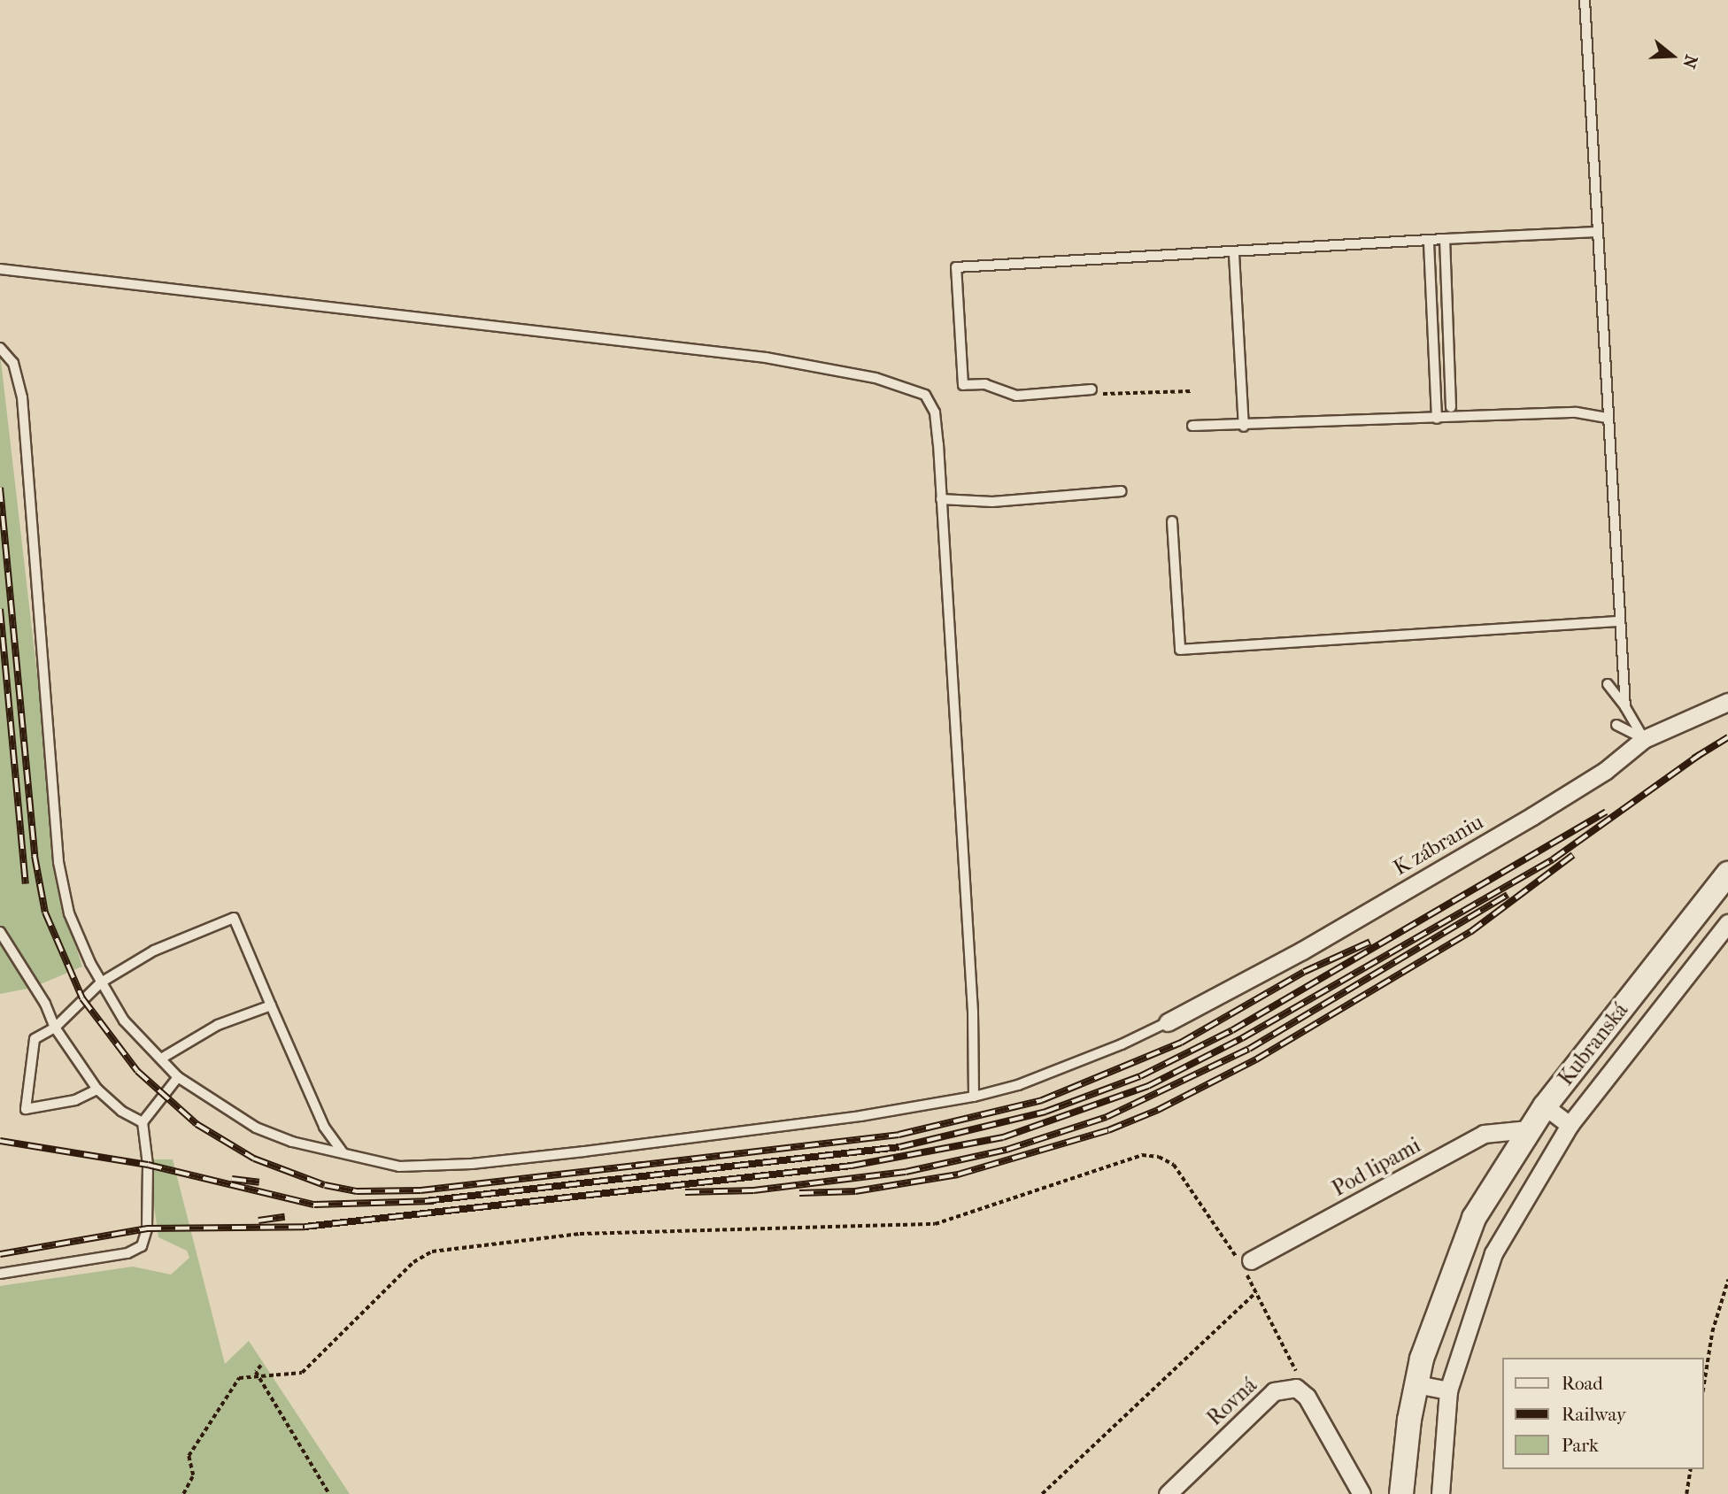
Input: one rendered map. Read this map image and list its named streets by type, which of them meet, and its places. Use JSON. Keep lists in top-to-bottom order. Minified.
{"streets":{"street":["K zábraniu","Kubranská","Pod lipami","Rovná"]},"crossings":[["Kubranská","Pod lipami"]],"legend":["Road","Railway","Park"],"north":"right"}
